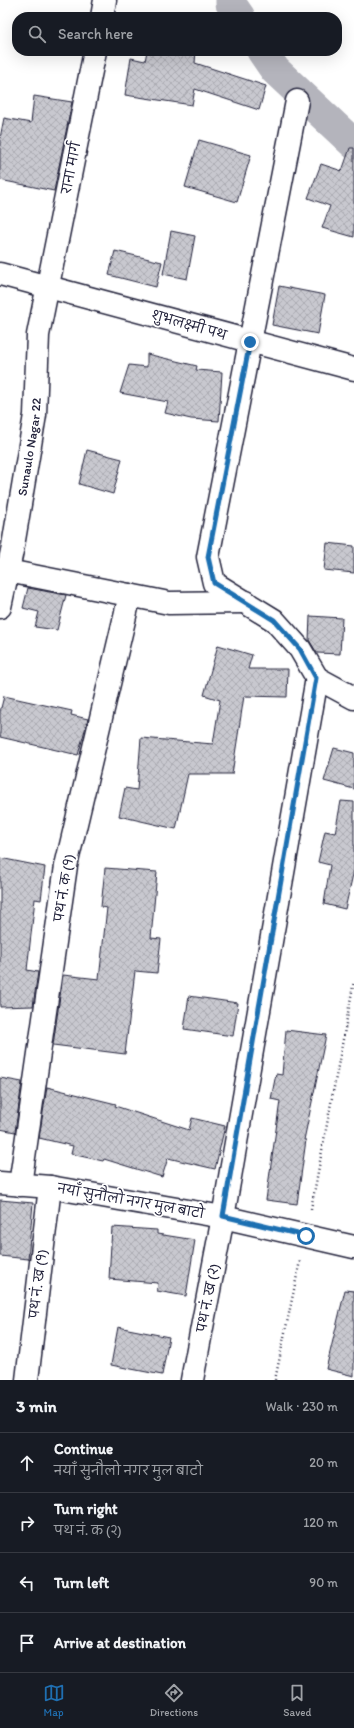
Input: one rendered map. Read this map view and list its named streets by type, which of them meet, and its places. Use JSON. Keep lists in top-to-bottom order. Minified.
{"streets":{"street":["राना मार्ग","शुभलक्ष्मी पथ","Sunaulo Nagar 22","पथ नं. क (१)","नयाँ सुनौलो नगर मुल बाटो","पथ नं. ख (१)","पथ नं. ख (२)"]},"crossings":[["राना मार्ग","शुभलक्ष्मी पथ"],["राना मार्ग","Sunaulo Nagar 22"],["शुभलक्ष्मी पथ","Sunaulo Nagar 22"],["पथ नं. क (१)","नयाँ सुनौलो नगर मुल बाटो"],["नयाँ सुनौलो नगर मुल बाटो","पथ नं. ख (१)"],["नयाँ सुनौलो नगर मुल बाटो","पथ नं. ख (२)"]],"page":{"search":"Search here","heading":["3 min","Walk · 230 m"],"list":[["Continue","नयाँ सुनौलो नगर मुल बाटो","20 m"],["Turn right","पथ नं. क (२)","120 m"],["Turn left","90 m"],"Arrive at destination"],"nav":["Map","Directions","Saved"]}}
